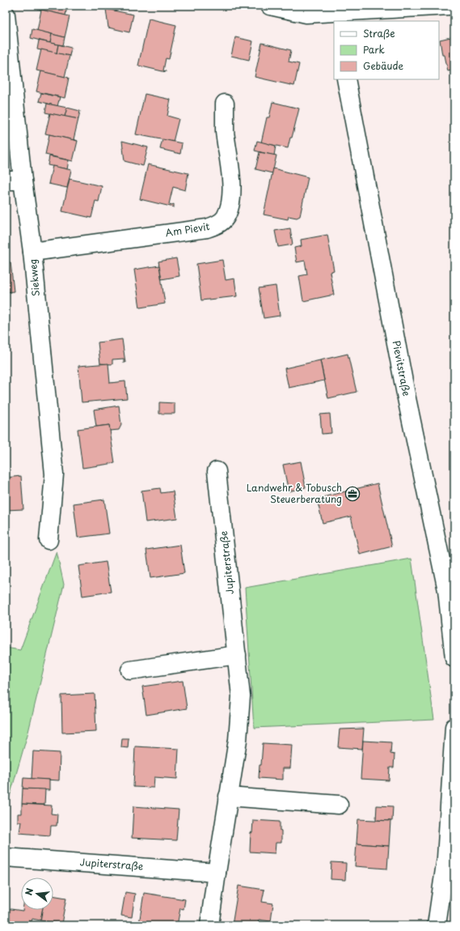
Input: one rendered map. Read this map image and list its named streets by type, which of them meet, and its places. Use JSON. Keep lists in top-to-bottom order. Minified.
{"streets":{"street":["Am Pievit","Siekweg","Pievitstraße","Jupiterstraße"]},"crossings":[["Am Pievit","Siekweg"]],"places":{"office":["Landwehr & Tobusch Steuerberatung"]},"legend":["Straße","Park","Gebäude"],"north":"left"}
